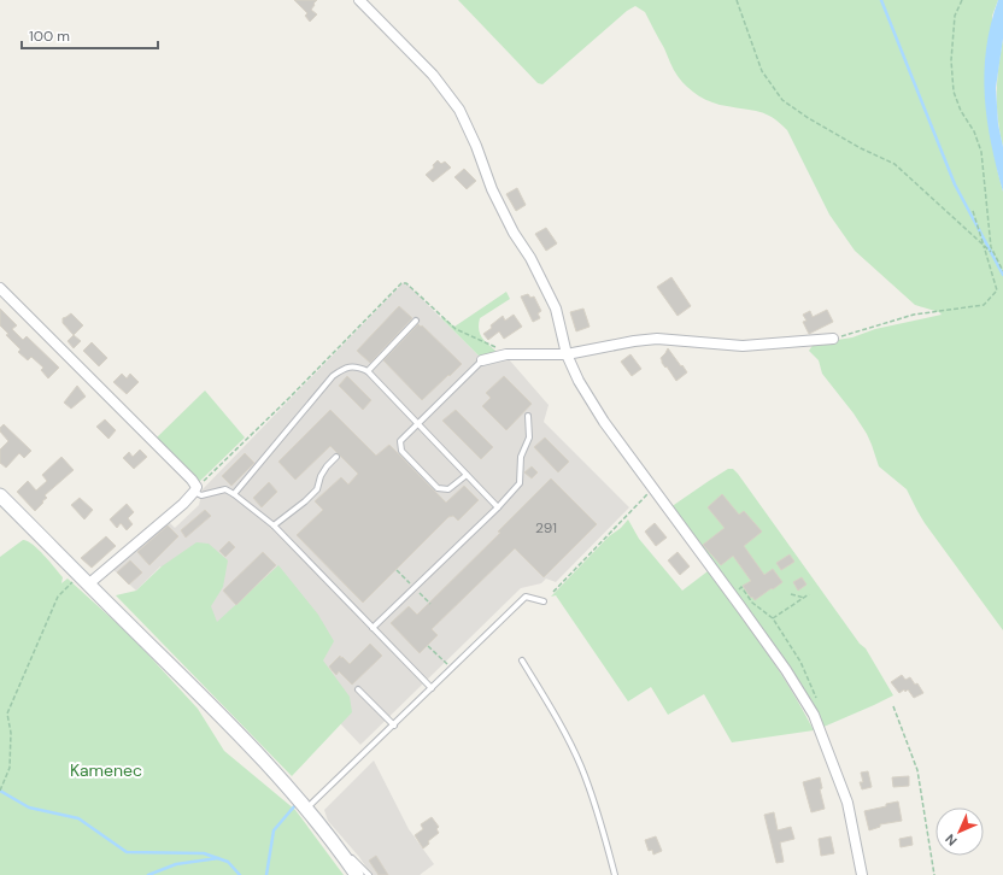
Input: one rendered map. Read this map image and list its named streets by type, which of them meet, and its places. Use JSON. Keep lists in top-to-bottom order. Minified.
{"parks":["Kamenec"],"house_numbers":["291"],"scale_bar":"100 m","north":"bottom left"}
